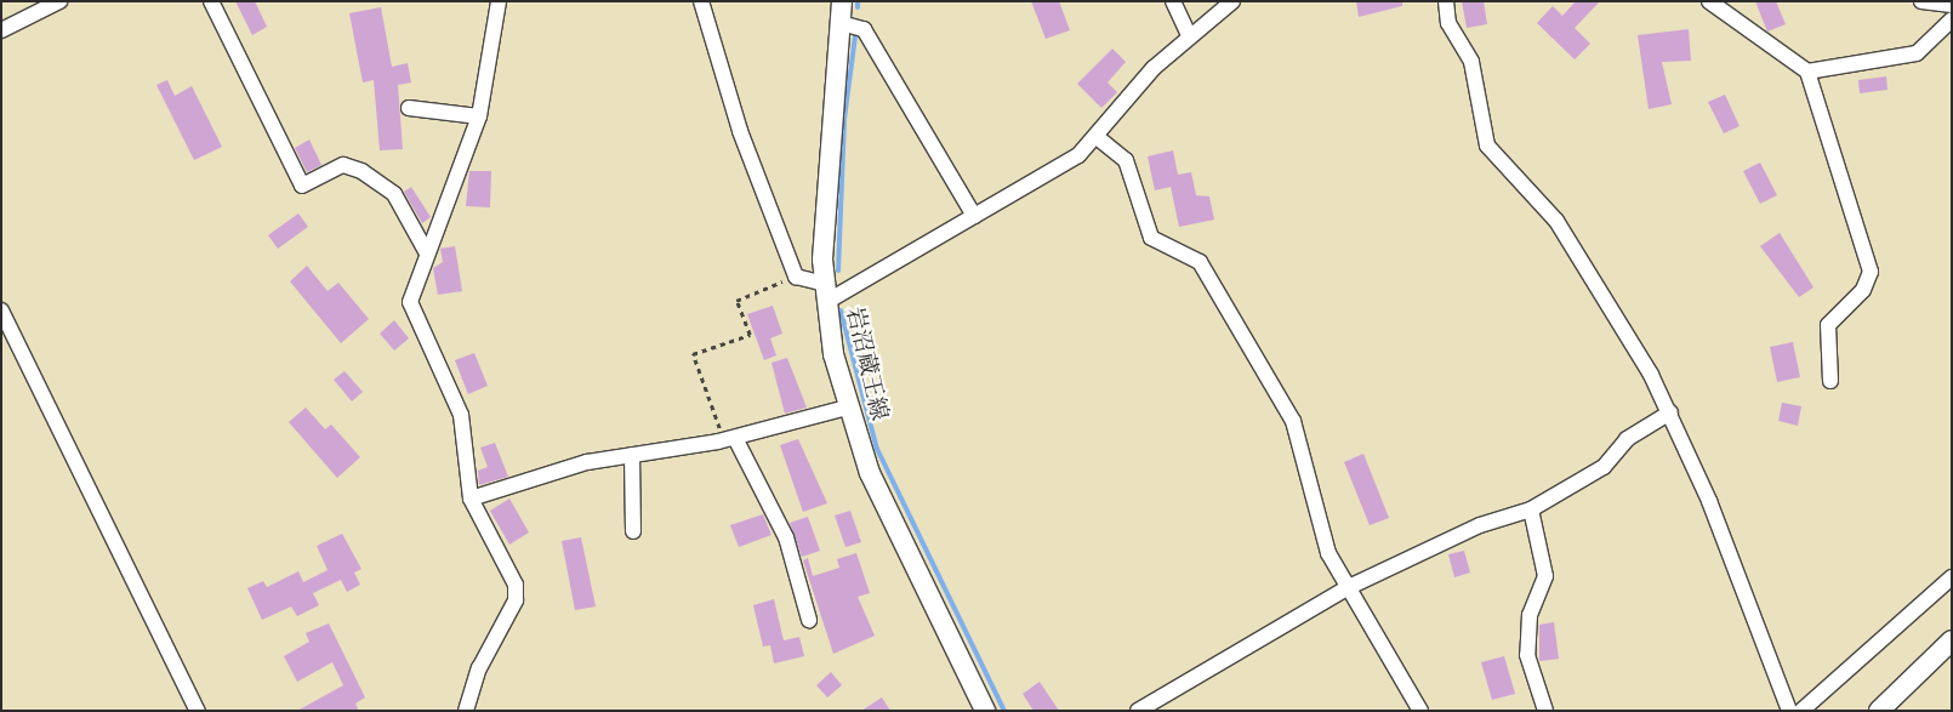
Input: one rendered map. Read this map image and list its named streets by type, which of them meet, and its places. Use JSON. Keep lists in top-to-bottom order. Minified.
{"streets":{"main road":["岩沼蔵王線"]}}
